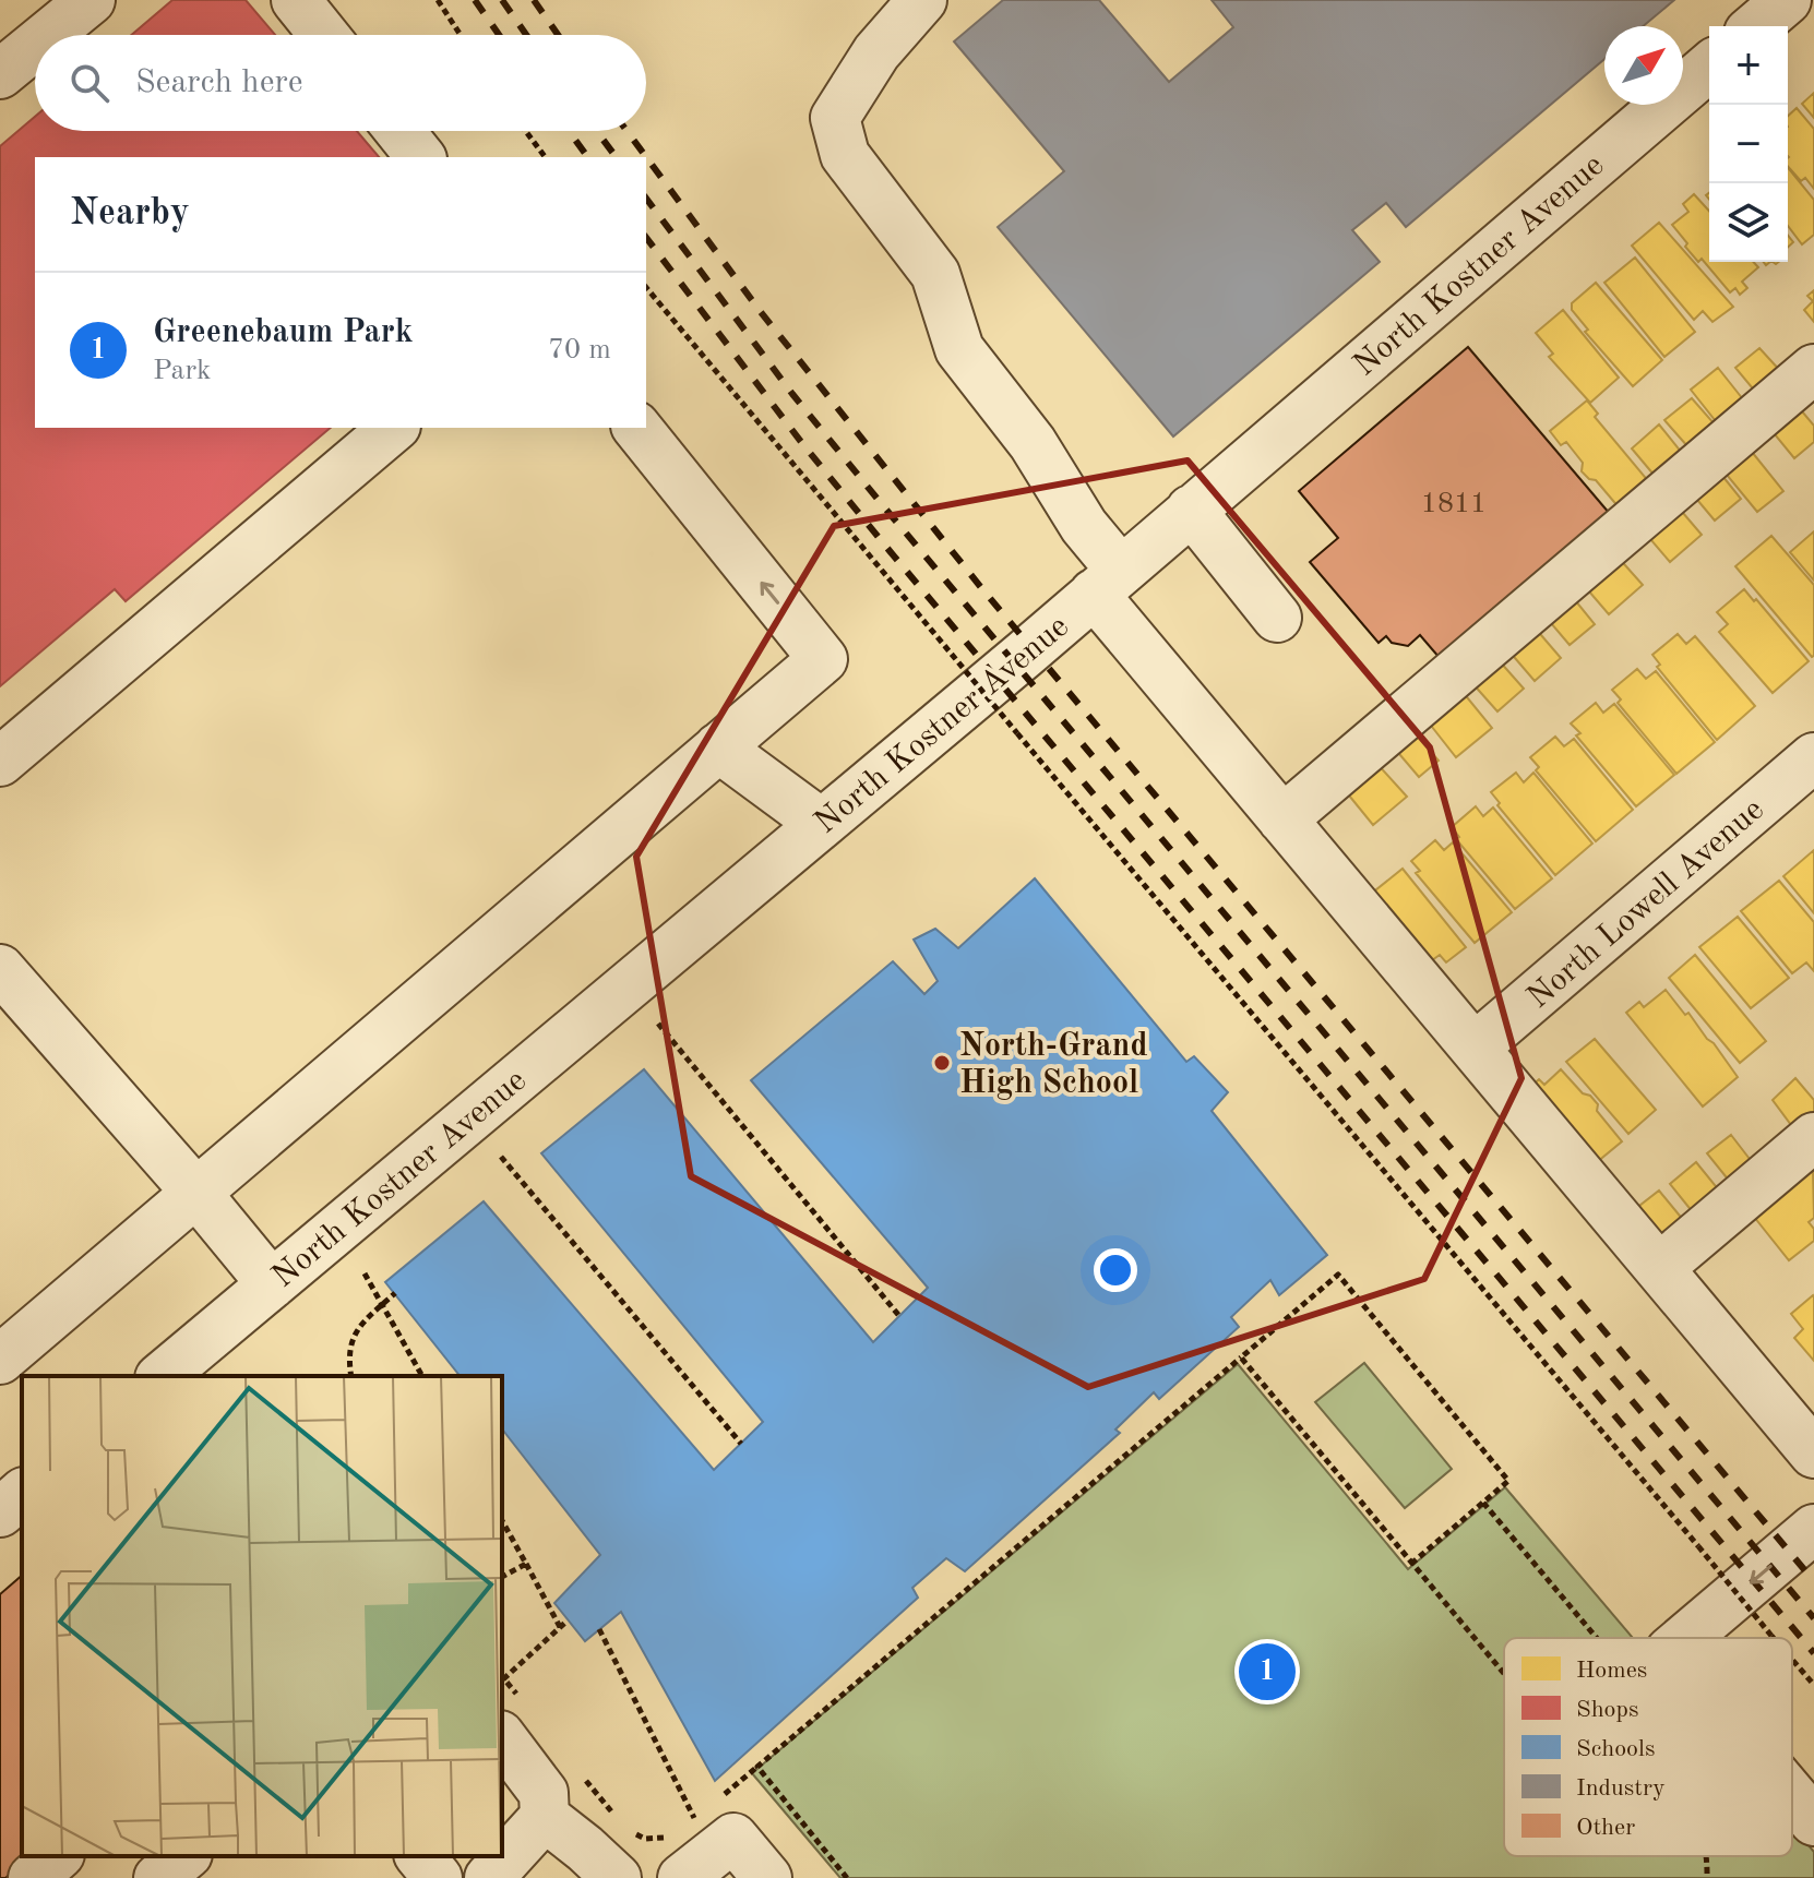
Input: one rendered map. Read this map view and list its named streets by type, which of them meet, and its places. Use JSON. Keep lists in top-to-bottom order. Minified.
{"streets":{"street":["North Kostner Avenue","North Lowell Avenue"]},"places":["North-Grand High School"],"house_numbers":["1811"],"legend":["Homes","Shops","Schools","Industry","Other"],"north":"top right","page":{"map_buttons":["+","−"],"search":"Search here","heading":"Nearby","list":[{"mark":"1","name":"Greenebaum Park","note":"Park","value":"70 m"}],"pins":"1"}}
